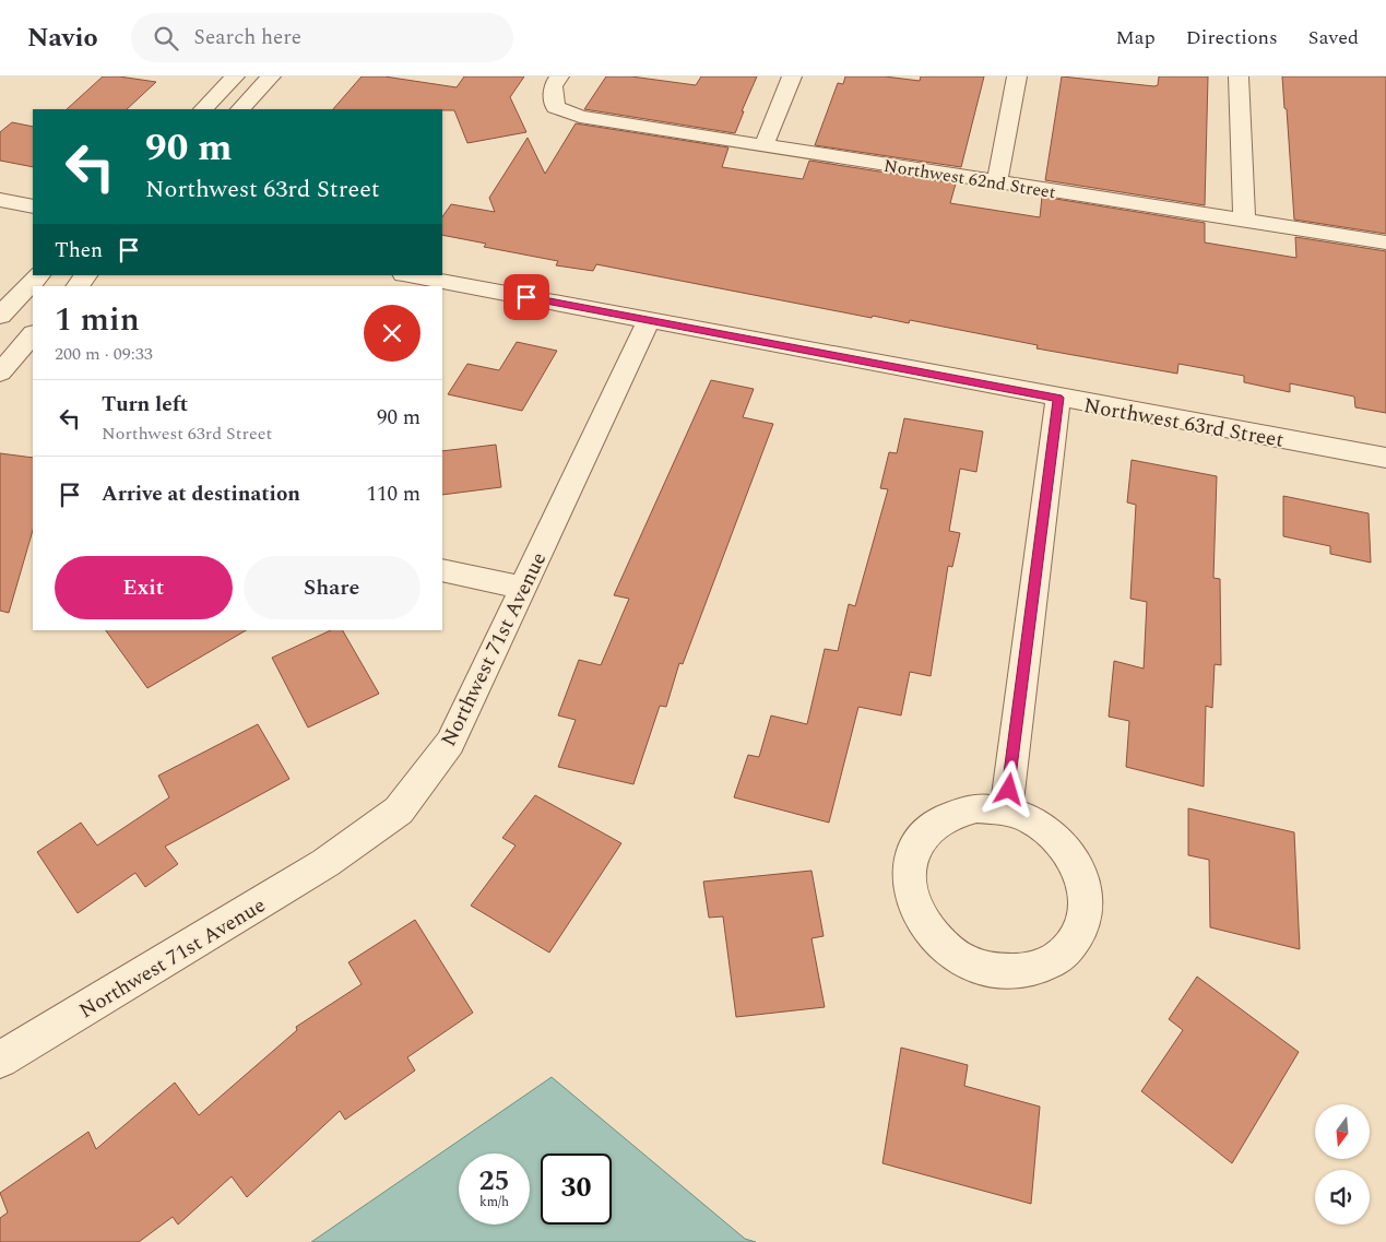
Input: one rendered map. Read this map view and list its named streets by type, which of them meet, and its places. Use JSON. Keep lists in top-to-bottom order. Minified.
{"streets":{"street":["Northwest 62nd Street","Northwest 63rd Street","Northwest 71st Avenue"]},"crossings":[["Northwest 63rd Street","Northwest 71st Avenue"]],"north":"bottom","page":{"header":"Navio","search":"Search here","nav":["Map","Directions","Saved"],"turn":["90 m","Northwest 63rd Street"],"then":"Then","heading":["1 min","200 m · 09:33"],"list":[{"name":"Turn left","note":"Northwest 63rd Street","value":"90 m"},{"name":"Arrive at destination","value":"110 m"}],"buttons":["Exit","Share"],"speed":"25 km/h","limit":"30"}}
